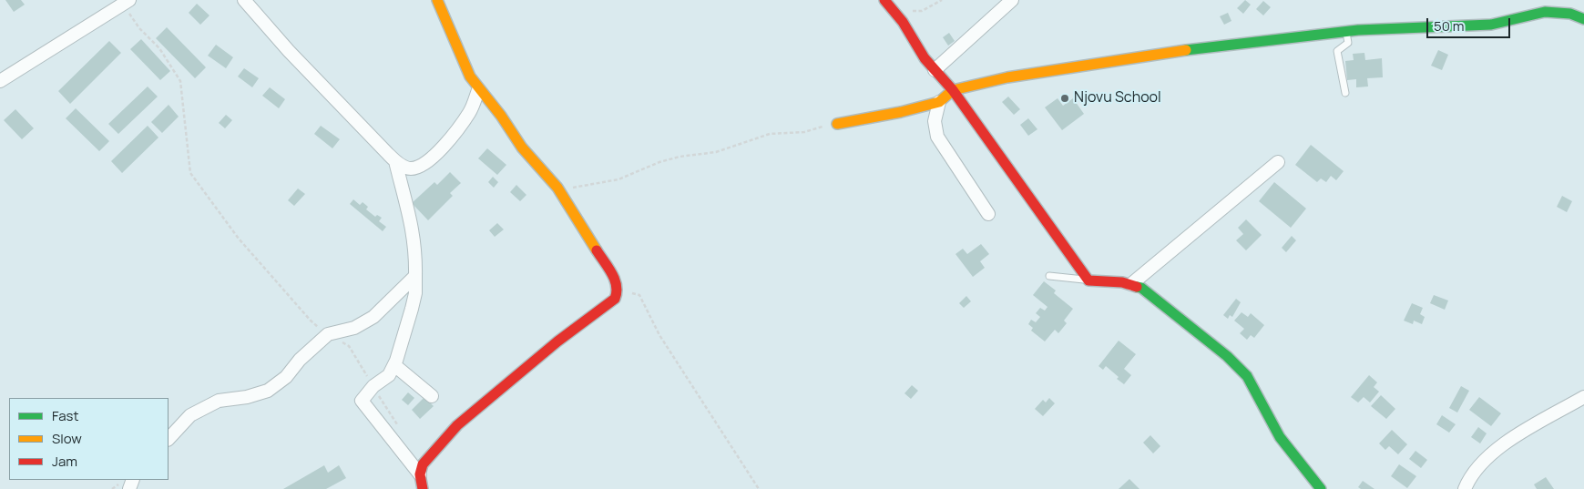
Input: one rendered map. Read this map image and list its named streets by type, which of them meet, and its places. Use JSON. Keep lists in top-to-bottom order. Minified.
{"places":["Njovu School"],"legend":["Fast","Slow","Jam"],"scale_bar":"50 m"}
